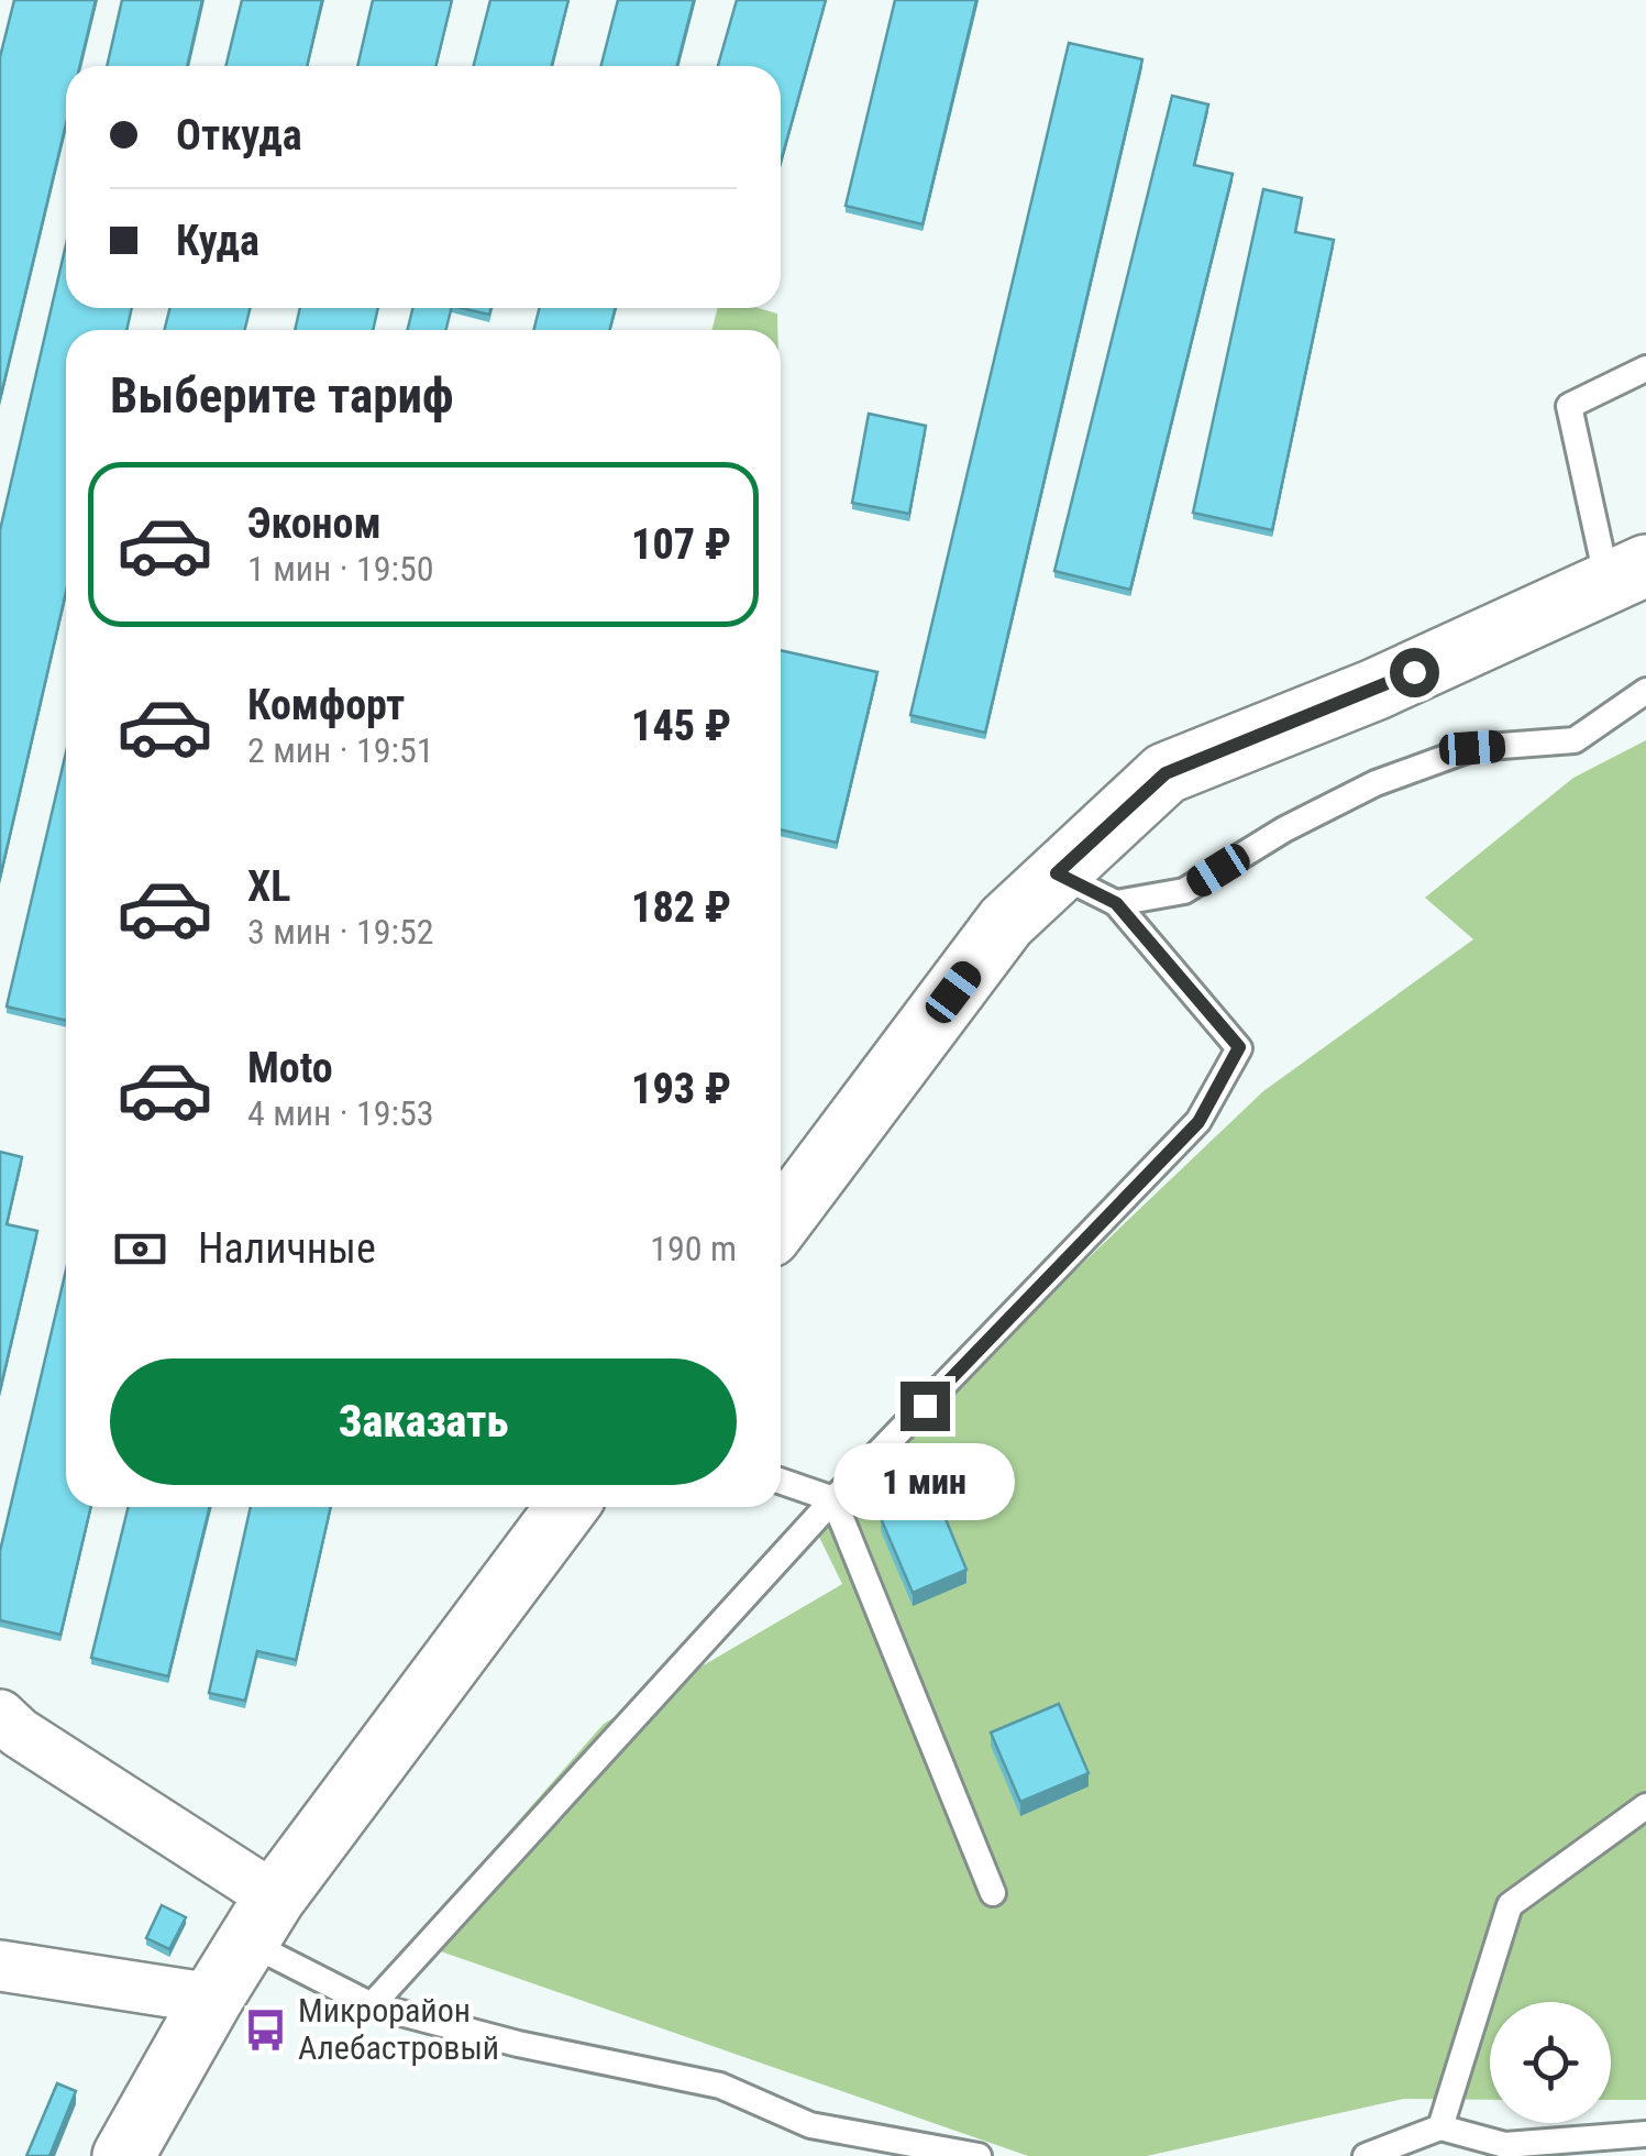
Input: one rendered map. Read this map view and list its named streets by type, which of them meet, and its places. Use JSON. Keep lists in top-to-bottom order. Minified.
{"places":{"bus stop":["Микрорайон Алебастровый"]},"page":{"banner":["Откуда","Куда"],"heading":"Выберите тариф","list":[{"name":"Эконом","note":"1 мин · 19:50","value":"107 ₽"},{"name":"Комфорт","note":"2 мин · 19:51","value":"145 ₽"},{"name":"XL","note":"3 мин · 19:52","value":"182 ₽"},{"name":"Moto","note":"4 мин · 19:53","value":"193 ₽"}],"pay":["Наличные","190 m"],"buttons":"Заказать","bubble":"1 мин"}}
